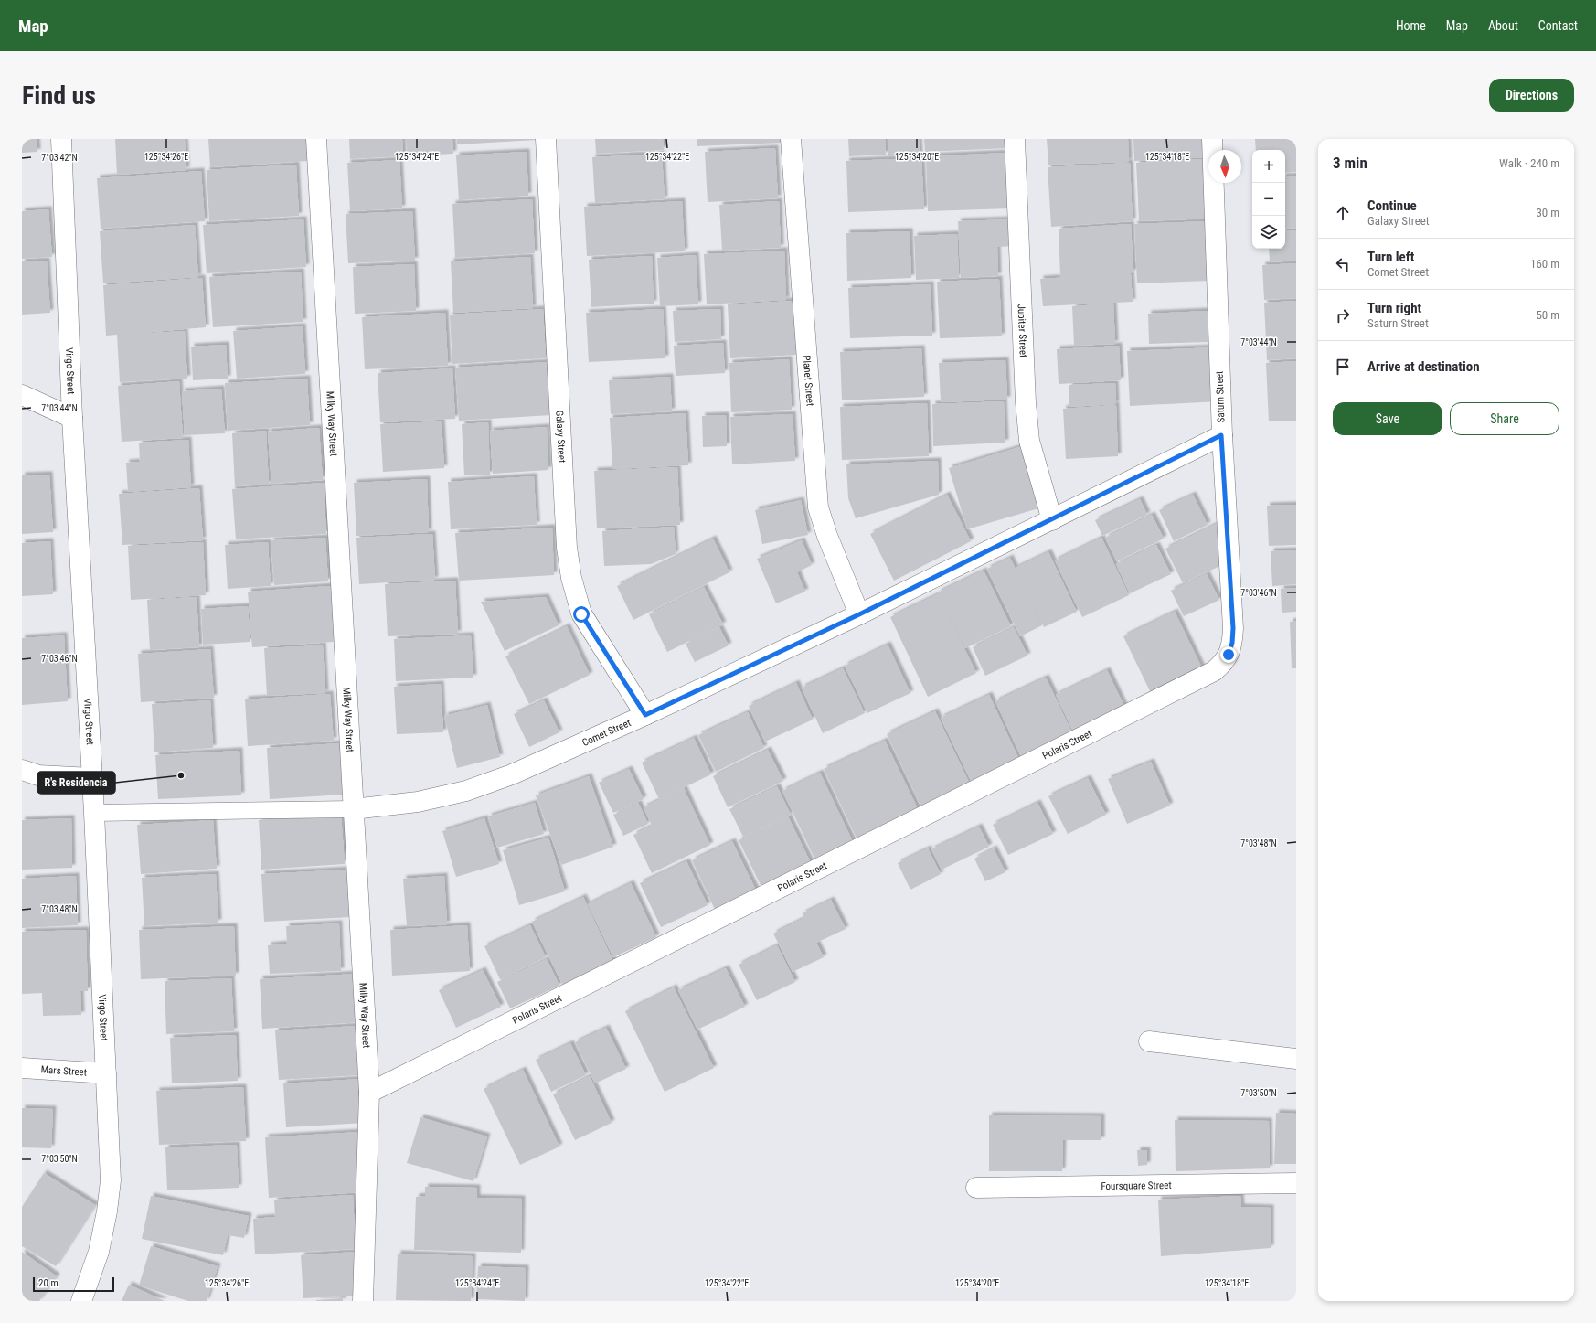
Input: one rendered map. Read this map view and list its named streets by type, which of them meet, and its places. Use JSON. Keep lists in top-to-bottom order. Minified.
{"streets":{"street":["Jupiter Street","Virgo Street","Planet Street","Saturn Street","Milky Way Street","Galaxy Street","Comet Street","Polaris Street","Mars Street","Foursquare Street"]},"crossings":[["Jupiter Street","Comet Street"],["Virgo Street","Mars Street"],["Planet Street","Comet Street"],["Saturn Street","Comet Street"],["Saturn Street","Polaris Street"],["Milky Way Street","Comet Street"],["Milky Way Street","Polaris Street"],["Galaxy Street","Comet Street"]],"places":["R's Residencia"],"scale_bar":"20 m","north":"bottom","page":{"header":"Map","nav":["Home","Map","About","Contact"],"buttons":["Directions",["Save","Share"]],"title":"Find us","heading":["3 min","Walk · 240 m"],"map_buttons":["+","−"],"list":[["Continue","Galaxy Street","30 m"],["Turn left","Comet Street","160 m"],["Turn right","Saturn Street","50 m"],"Arrive at destination"],"scale":"20 m"},"coordinates":["125°34'26\"E","125°34'24\"E","125°34'22\"E","125°34'20\"E","125°34'18\"E","7°03'42\"N","7°03'44\"N","7°03'46\"N","7°03'48\"N","7°03'50\"N"]}
